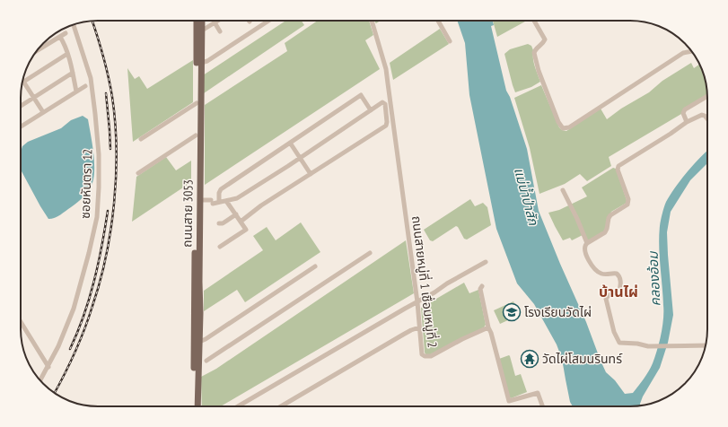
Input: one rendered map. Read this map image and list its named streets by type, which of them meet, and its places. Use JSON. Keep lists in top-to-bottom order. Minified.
{"streets":{"main road":["ถนนสาย 3053"],"street":["ซอยหันตรา 12","ถนนสายหมู่ที่ 1 เชื่อมหมู่ที่ 2"]},"districts":["บ้านไผ่"],"water":["แม่น้ำป่าสัก","คลองอ้อม"],"places":{"school or university":["โรงเรียนวัดไผ่"],"temple":["วัดไผ่โสมนรินทร์"]}}
